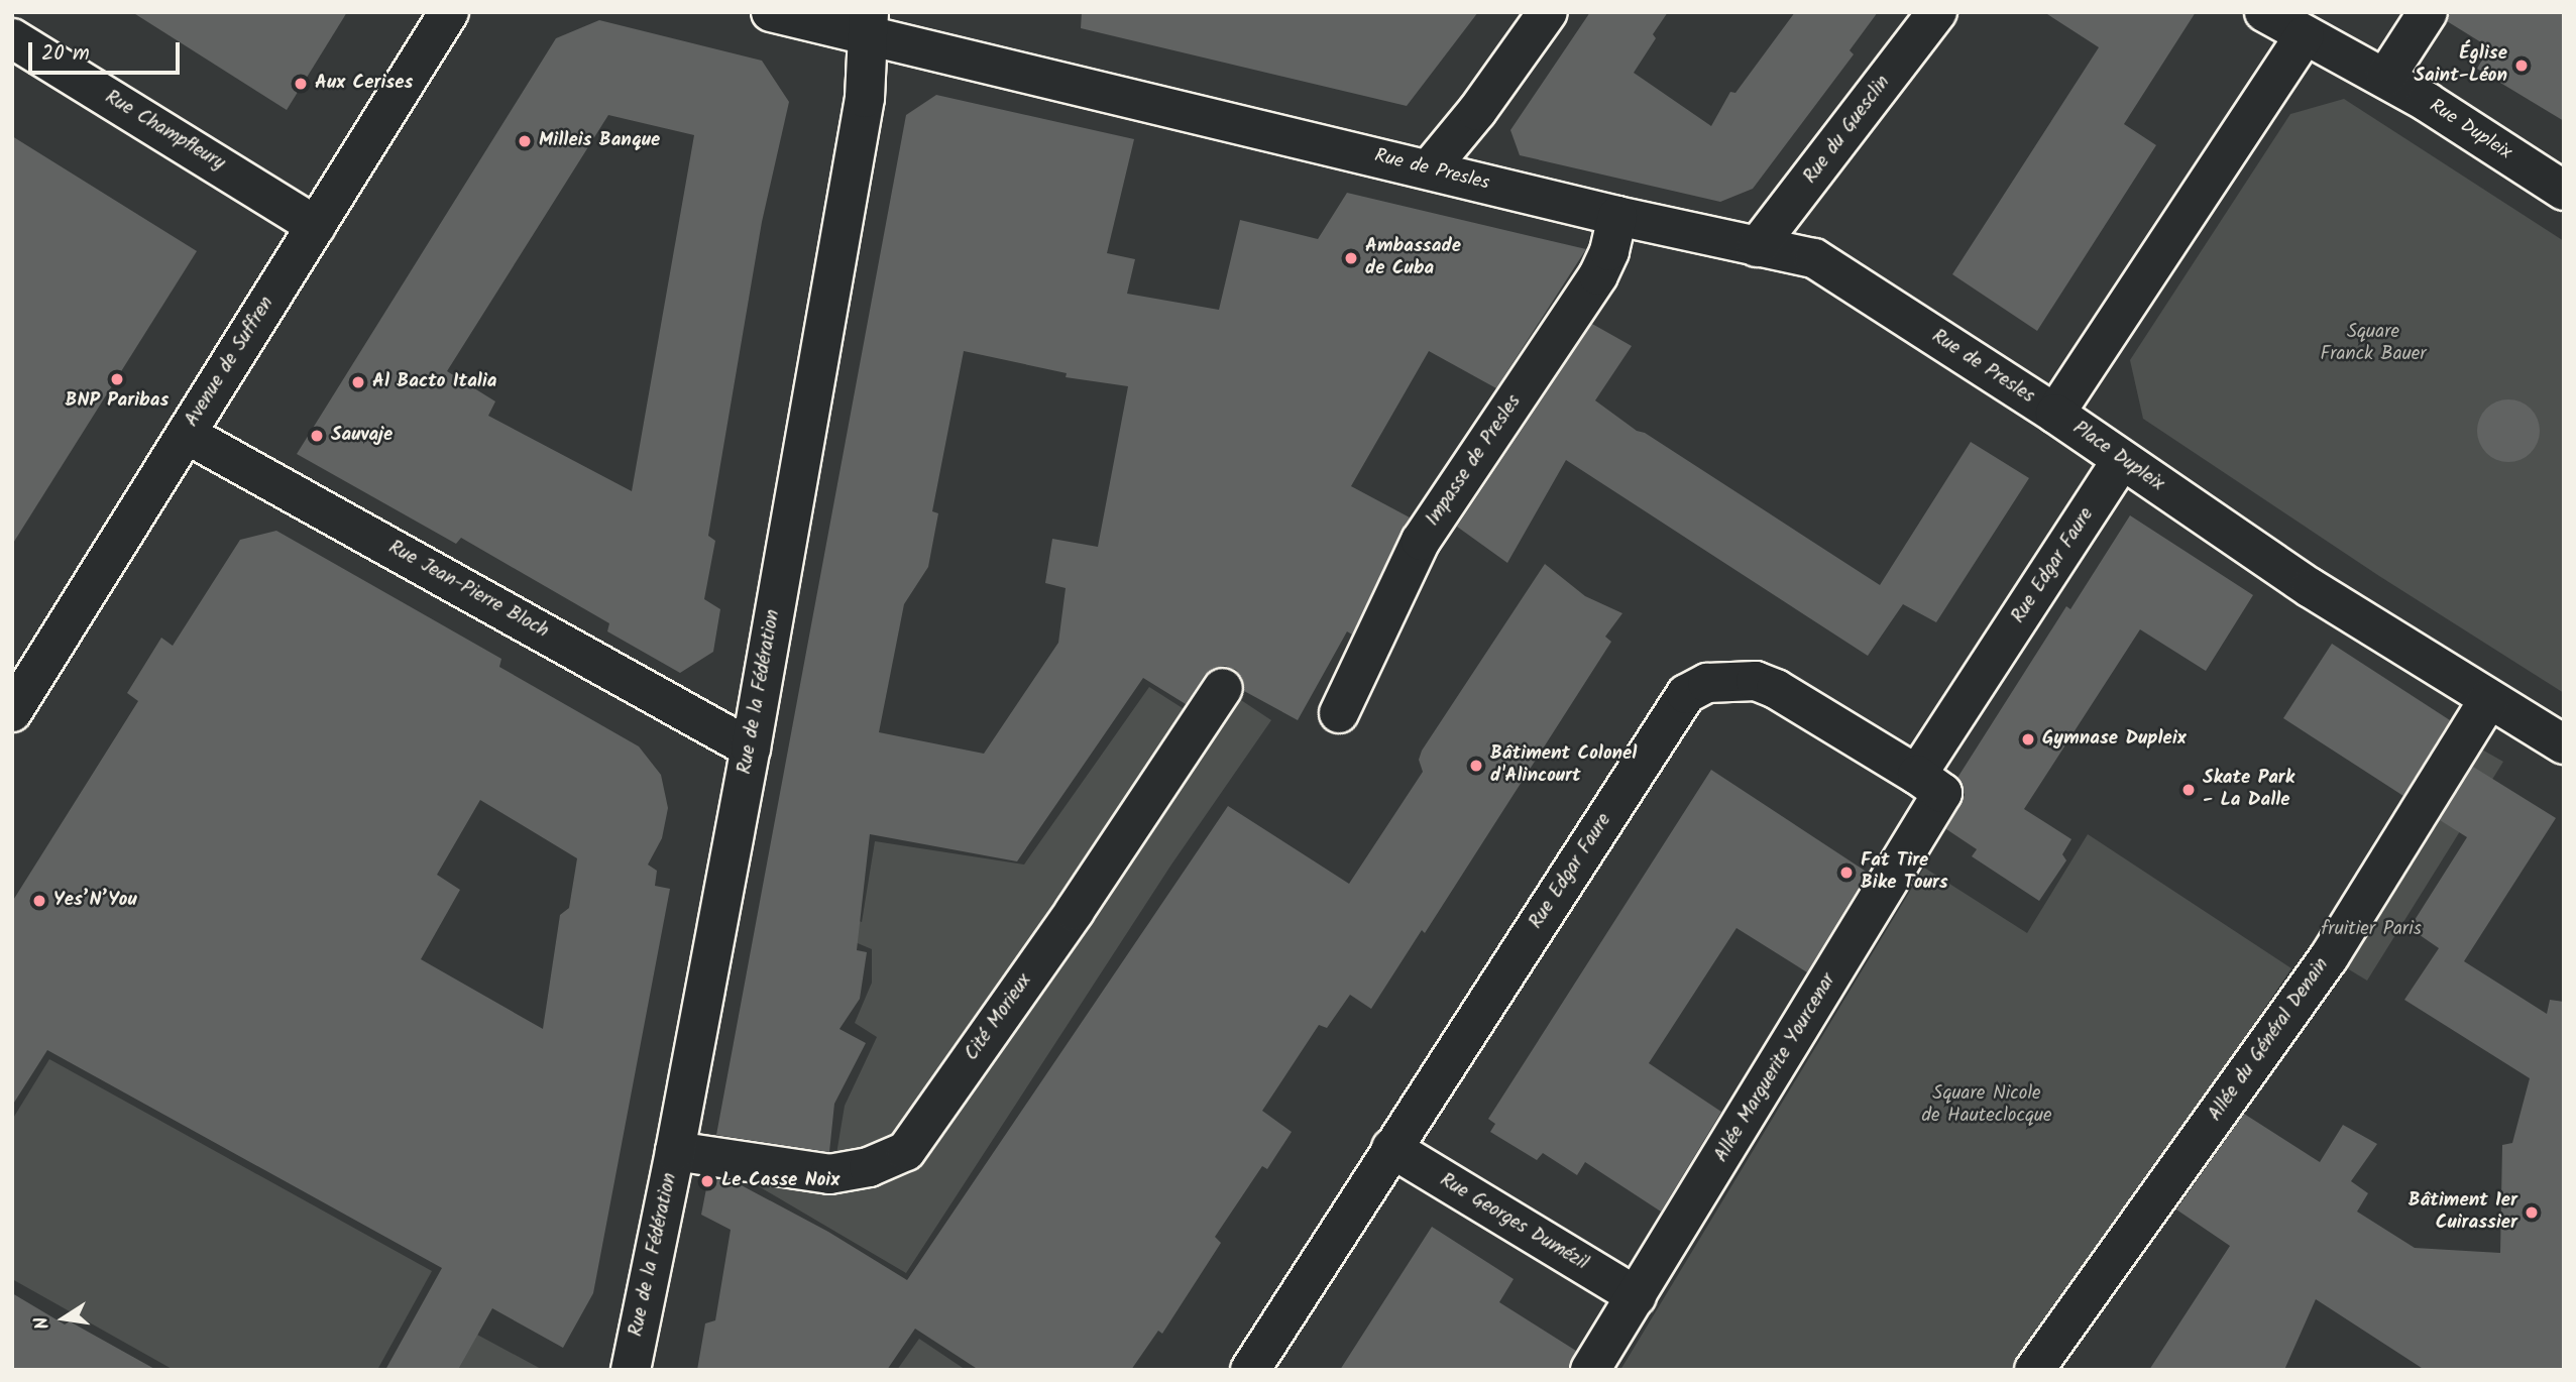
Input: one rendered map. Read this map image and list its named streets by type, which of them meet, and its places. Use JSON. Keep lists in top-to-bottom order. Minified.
{"streets":{"street":["Rue du Guesclin","Rue Dupleix","Rue Champfleury","Rue de Presles","Avenue de Suffren","Place Dupleix","Impasse de Presles","Rue Edgar Faure","Rue Jean-Pierre Bloch","Rue de la Fédération","Cité Morieux","Allée du Général Denain","Allée Marguerite Yourcenar","Rue Georges Dumézil"]},"crossings":[["Rue du Guesclin","Rue de Presles"],["Rue Dupleix","Place Dupleix"],["Rue Champfleury","Avenue de Suffren"],["Rue de Presles","Place Dupleix"],["Rue de Presles","Impasse de Presles"],["Rue de Presles","Rue de la Fédération"],["Avenue de Suffren","Rue Jean-Pierre Bloch"],["Place Dupleix","Rue Edgar Faure"],["Place Dupleix","Allée du Général Denain"],["Rue Edgar Faure","Allée Marguerite Yourcenar"],["Rue Edgar Faure","Rue Georges Dumézil"],["Rue Jean-Pierre Bloch","Rue de la Fédération"],["Rue de la Fédération","Cité Morieux"],["Allée Marguerite Yourcenar","Rue Georges Dumézil"]],"parks":["Square Franck Bauer","fruitier Paris","Square Nicole de Hauteclocque"],"places":["Église Saint-Léon","Aux Cerises","Milleis Banque","Ambassade de Cuba","BNP Paribas","Al Bacto Italia","Sauvaje","Gymnase Dupleix","Bâtiment Colonel d'Alincourt","Skate Park - La Dalle","Fat Tire Bike Tours","Yes’N’You","Le Casse Noix","Bâtiment 1er Cuirassier"],"scale_bar":"20 m","north":"left"}
